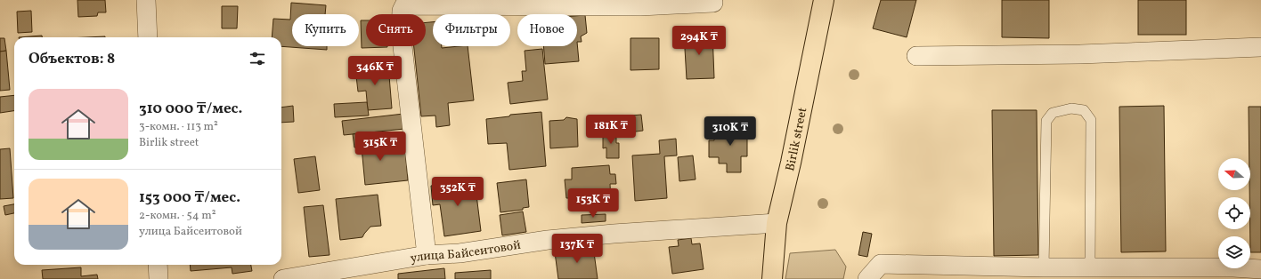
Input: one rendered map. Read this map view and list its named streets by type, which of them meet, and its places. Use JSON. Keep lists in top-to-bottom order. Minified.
{"streets":{"main road":["Birlik street"],"street":["улица Байсеитовой"]},"crossings":[["Birlik street","улица Байсеитовой"]],"north":"left","page":{"chip":["Купить","Снять","Фильтры","Новое"],"price":["294K ₸","346K ₸","181K ₸","310K ₸","315K ₸","352K ₸","153K ₸","137K ₸"],"heading":"Объектов: 8","list":[{"name":"310 000 ₸/мес.","note":"3-комн. · 113 m² · Birlik street"},{"name":"153 000 ₸/мес.","note":"2-комн. · 54 m² · улица Байсеитовой"}]}}
